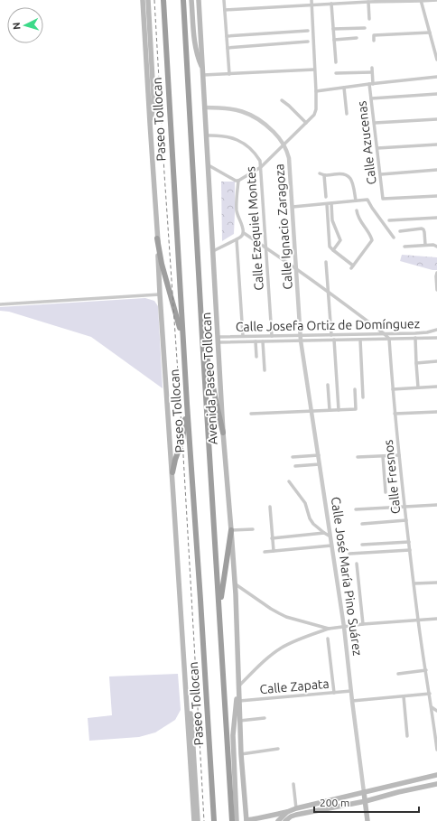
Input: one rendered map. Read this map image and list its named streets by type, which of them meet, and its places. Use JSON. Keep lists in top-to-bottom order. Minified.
{"streets":{"highway":["Paseo Tollocan"],"main road":["Avenida Paseo Tollocan","Calle José María Pino Suárez"],"street":["Calle Azucenas","Calle Ignacio Zaragoza","Calle Ezequiel Montes","Calle Josefa Ortiz de Domínguez","Calle Fresnos","Calle Zapata"]},"crossings":[["Calle Ignacio Zaragoza","Calle Josefa Ortiz de Domínguez"],["Calle Ignacio Zaragoza","Avenida Paseo Tollocan"],["Calle Ignacio Zaragoza","Calle José María Pino Suárez"],["Calle Ezequiel Montes","Calle Josefa Ortiz de Domínguez"],["Calle Ezequiel Montes","Avenida Paseo Tollocan"],["Calle Josefa Ortiz de Domínguez","Avenida Paseo Tollocan"],["Calle Josefa Ortiz de Domínguez","Calle Fresnos"],["Calle Josefa Ortiz de Domínguez","Calle José María Pino Suárez"],["Avenida Paseo Tollocan","Calle Zapata"],["Calle José María Pino Suárez","Calle Zapata"]],"scale_bar":"200 m","north":"left"}
